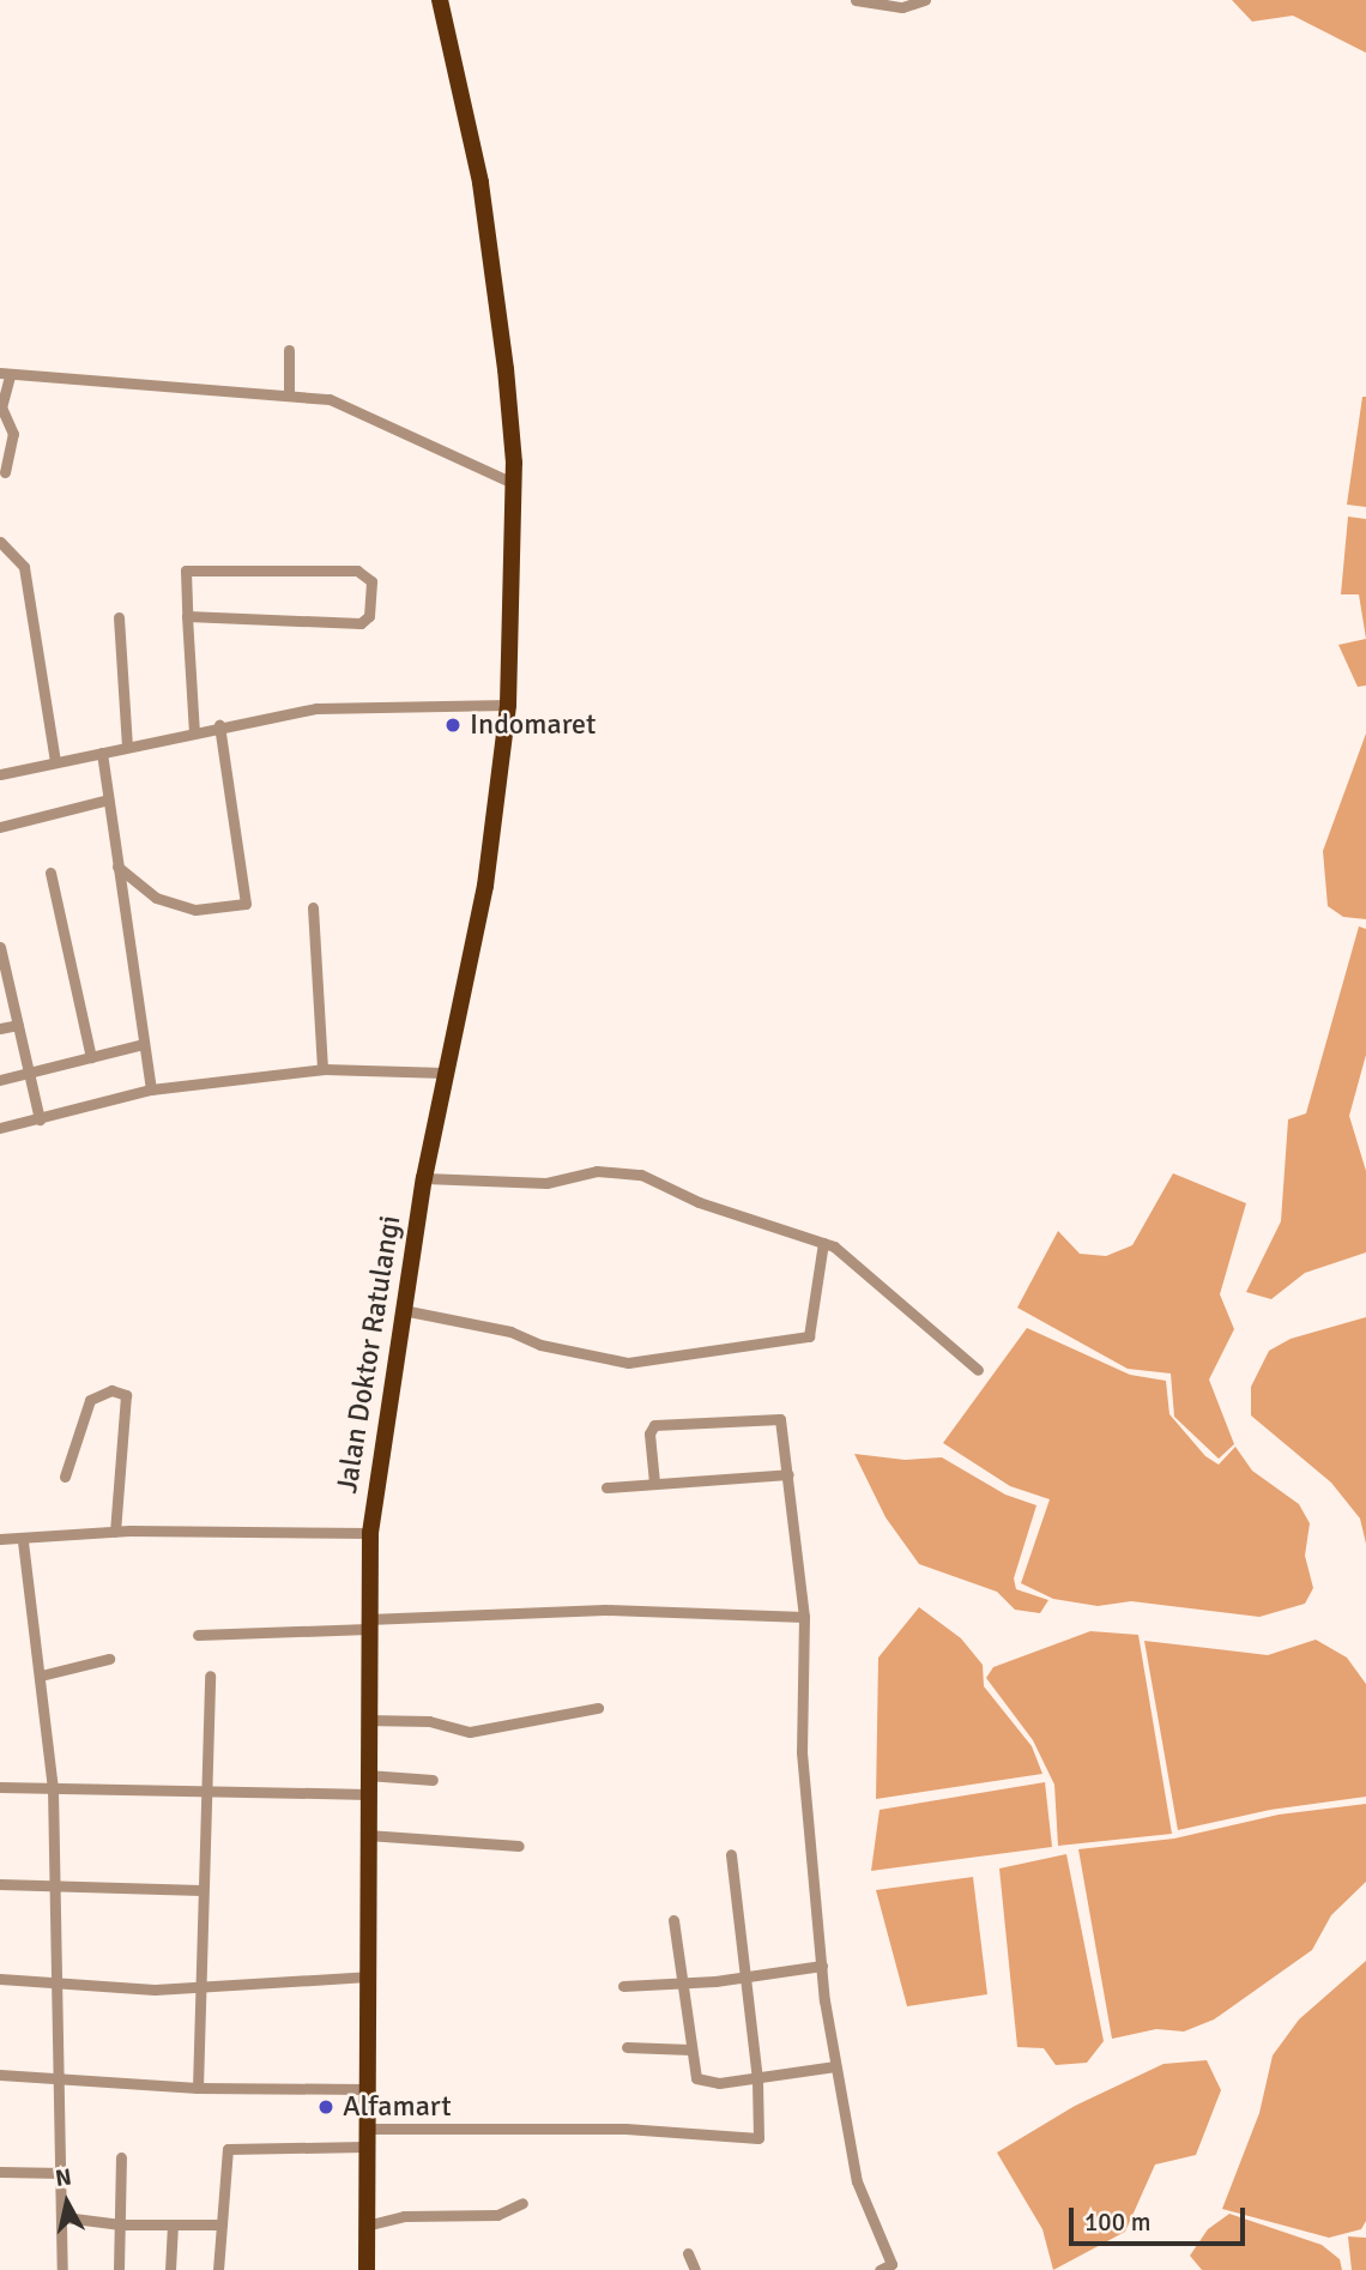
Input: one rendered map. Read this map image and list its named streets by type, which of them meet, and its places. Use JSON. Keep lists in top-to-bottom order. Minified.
{"streets":{"highway":["Jalan Doktor Ratulangi"]},"places":["Indomaret","Alfamart"],"scale_bar":"100 m","north":"top"}
